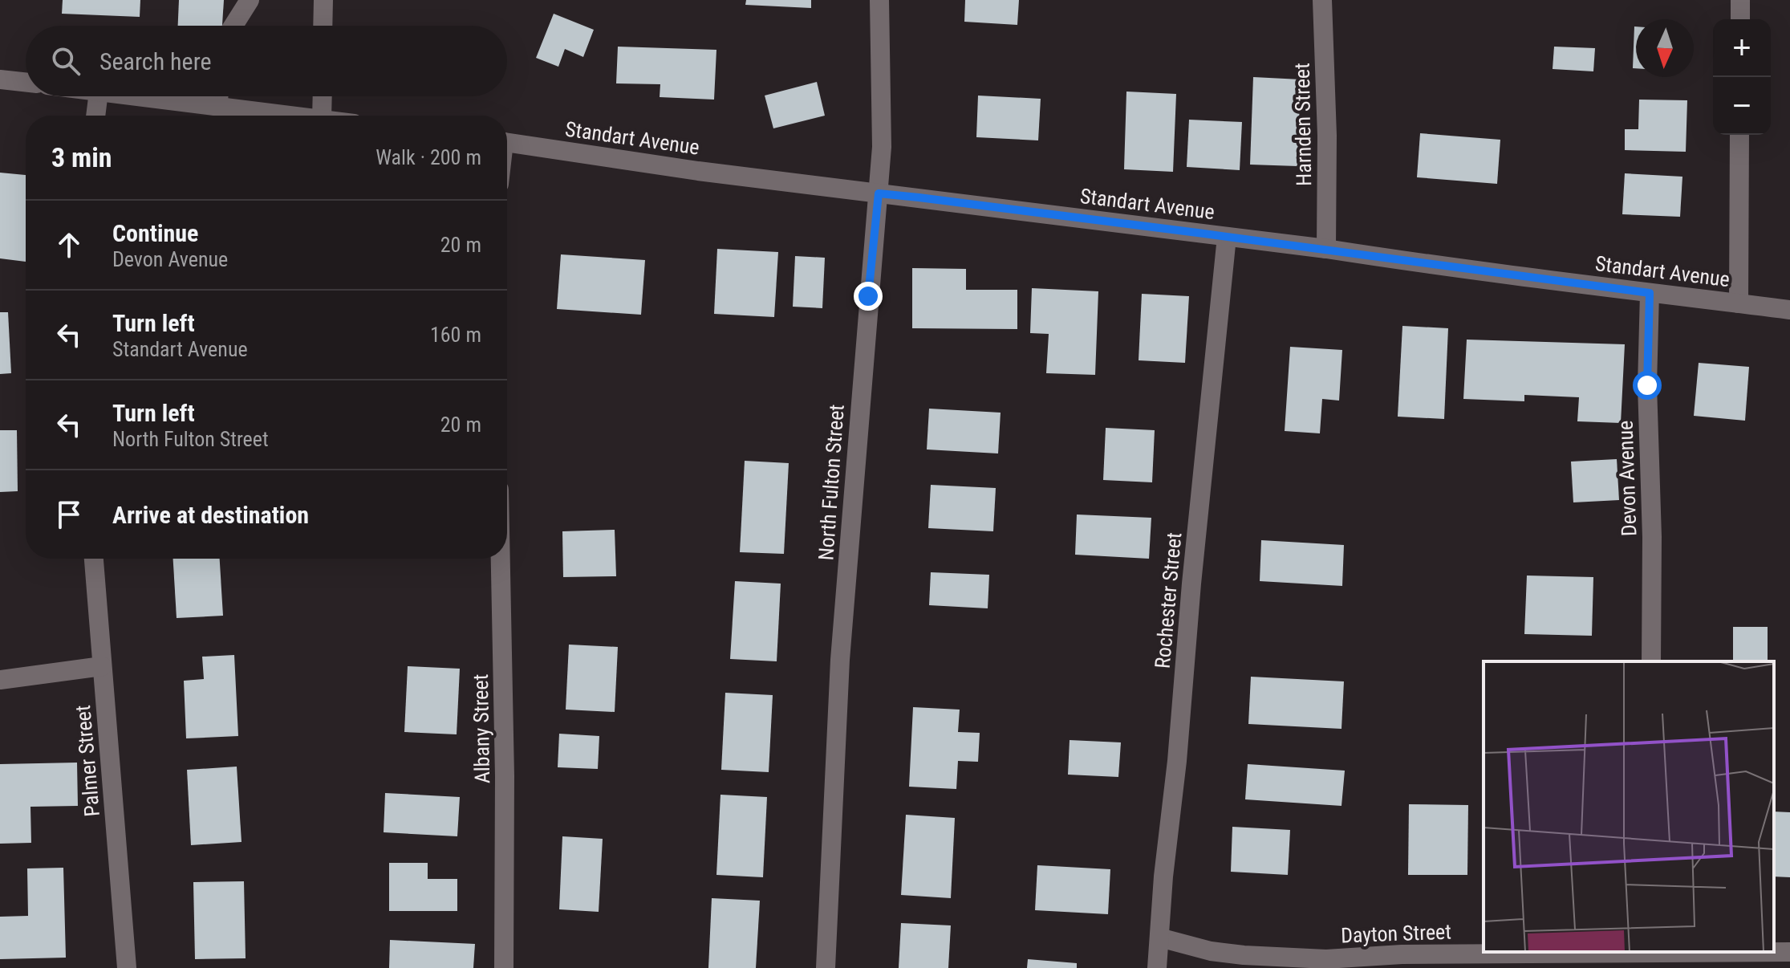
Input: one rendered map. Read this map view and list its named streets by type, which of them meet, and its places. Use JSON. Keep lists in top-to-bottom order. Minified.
{"streets":{"street":["Harnden Street","Standart Avenue","Devon Avenue","North Fulton Street","Rochester Street","Albany Street","Palmer Street","Dayton Street"]},"crossings":[["Harnden Street","Standart Avenue"],["Standart Avenue","Devon Avenue"],["Standart Avenue","North Fulton Street"],["Standart Avenue","Rochester Street"],["Rochester Street","Dayton Street"]],"north":"bottom","page":{"map_buttons":["+","−"],"search":"Search here","heading":["3 min","Walk · 200 m"],"list":[["Continue","Devon Avenue","20 m"],["Turn left","Standart Avenue","160 m"],["Turn left","North Fulton Street","20 m"],"Arrive at destination"]}}
